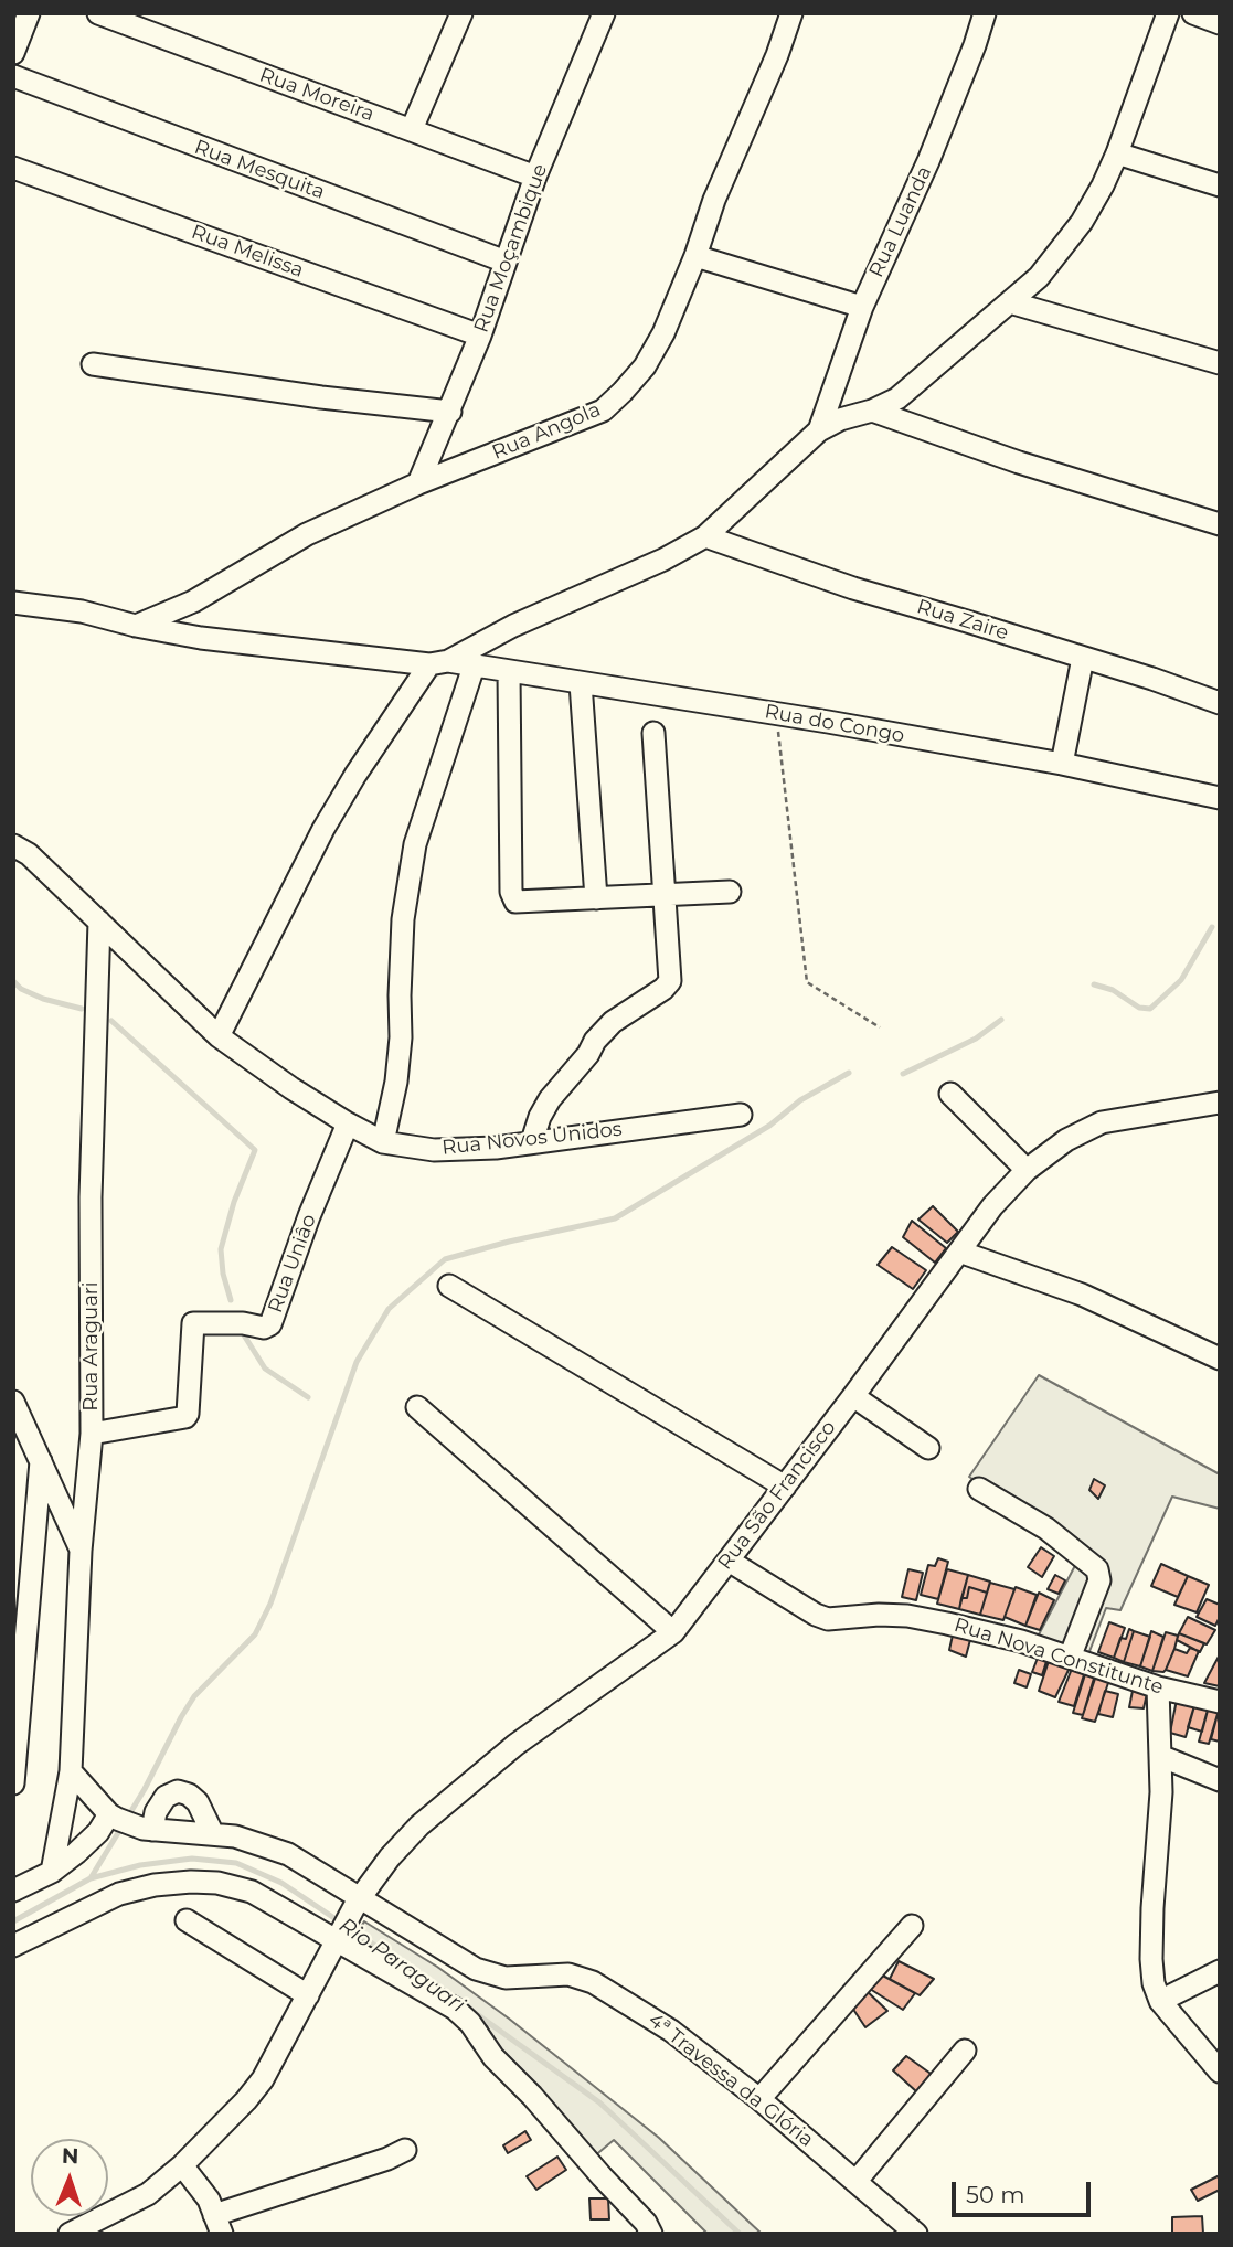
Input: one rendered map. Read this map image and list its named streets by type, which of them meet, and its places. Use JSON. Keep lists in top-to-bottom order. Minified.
{"streets":{"street":["Rua Moreira","Rua Mesquita","Rua Luanda","Rua Moçambique","Rua Melissa","Rua Angola","Rua Zaire","Rua do Congo","Rua Novos Unidos","Rua Uniâo","Rua Araguari","Rua São Francisco","Rua Nova Constitunte","4ª Travessa da Glória"]},"crossings":[["Rua Moreira","Rua Moçambique"],["Rua Mesquita","Rua Moçambique"],["Rua Moçambique","Rua Melissa"],["Rua Moçambique","Rua Angola"],["Rua Angola","Rua do Congo"],["Rua Novos Unidos","Rua Uniâo"],["Rua Novos Unidos","Rua Araguari"],["Rua Uniâo","Rua Araguari"],["Rua São Francisco","Rua Nova Constitunte"],["Rua São Francisco","4ª Travessa da Glória"]],"water":["Rio Paraguari"],"scale_bar":"50 m","north":"top"}
